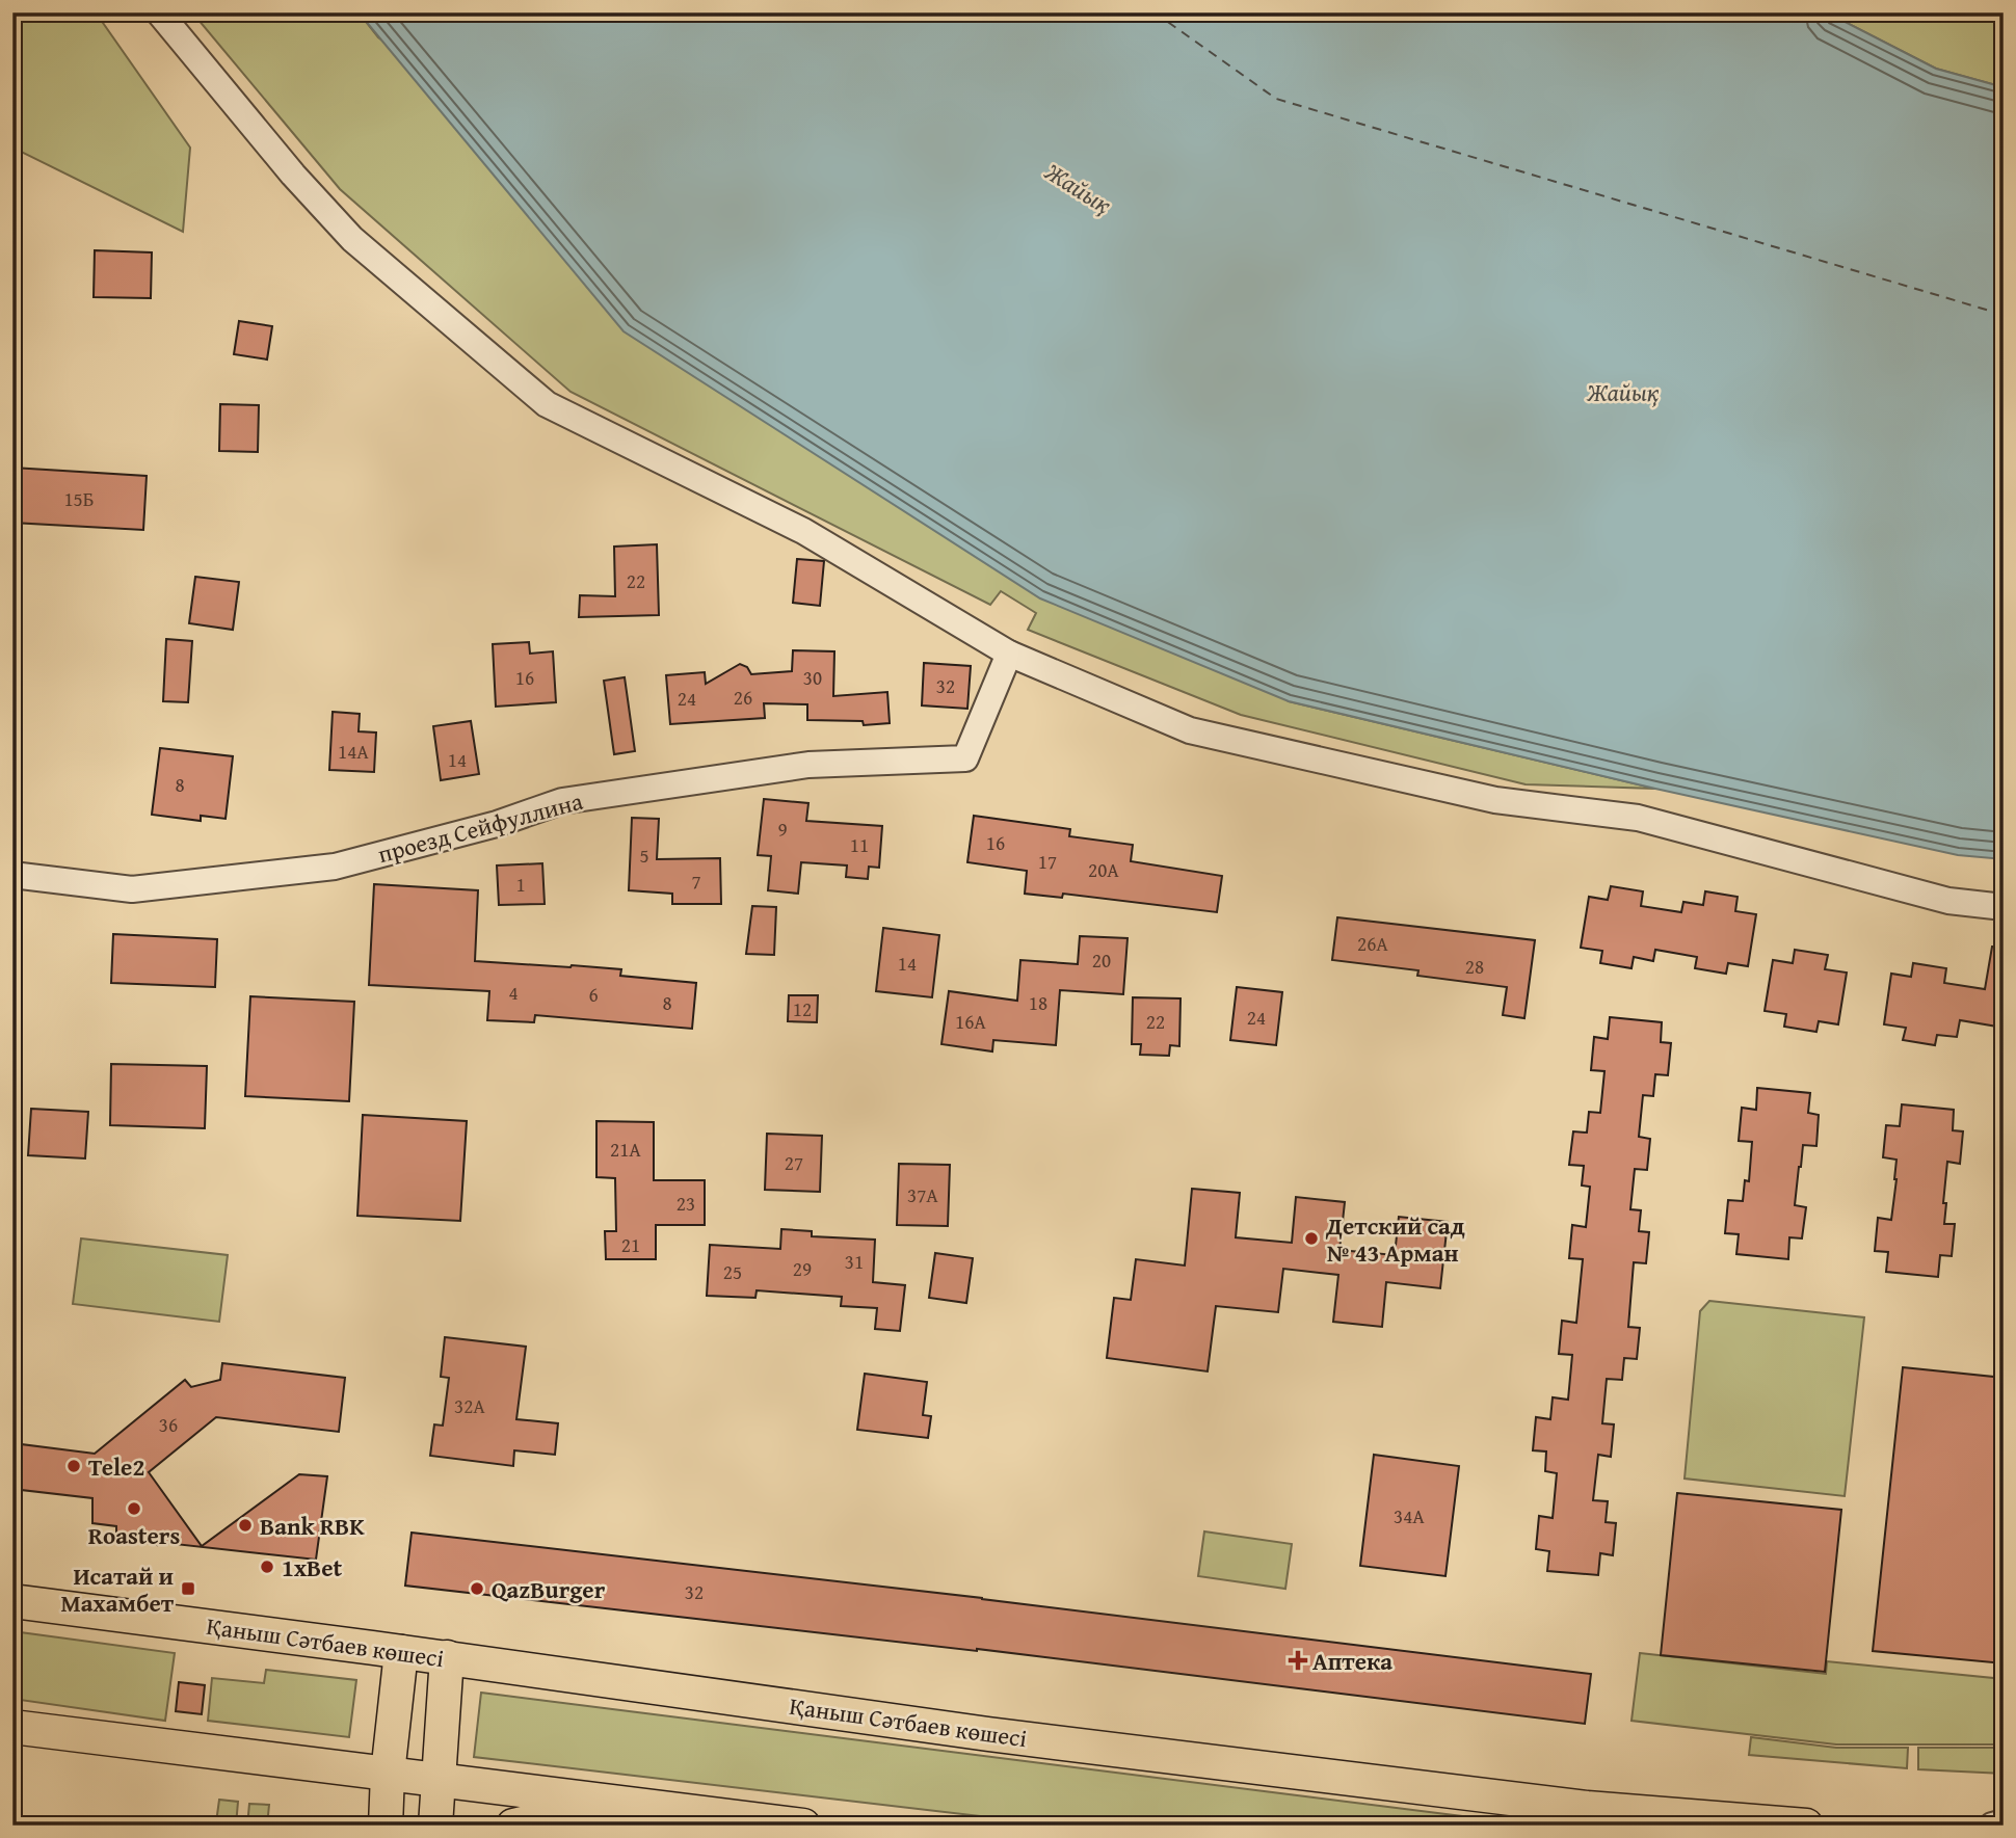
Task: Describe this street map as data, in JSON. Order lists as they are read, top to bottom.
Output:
{
  "streets": {
    "main road": ["Қаныш Сәтбаев көшесі"],
    "street": ["проезд Сейфуллина"]
  },
  "water": ["Жайық"],
  "places": {
    "other": [
      "Детский сад № 43 Арман",
      "Tele2",
      "Roasters",
      "Bank RBK",
      "1xBet",
      "QazBurger"
    ],
    "transit": ["Исатай и Махамбет"],
    "health": ["Аптека"]
  },
  "house_numbers": [
    "15Б",
    "22",
    "16",
    "30",
    "32",
    "26",
    "24",
    "14А",
    "14",
    "8",
    "9",
    "16",
    "11",
    "5",
    "17",
    "20А",
    "7",
    "1",
    "26А",
    "20",
    "14",
    "28",
    "4",
    "6",
    "8",
    "18",
    "12",
    "24",
    "16А",
    "22",
    "21А",
    "27",
    "37А",
    "23",
    "21",
    "31",
    "29",
    "25",
    "32А",
    "36",
    "34А",
    "32"
  ]
}
